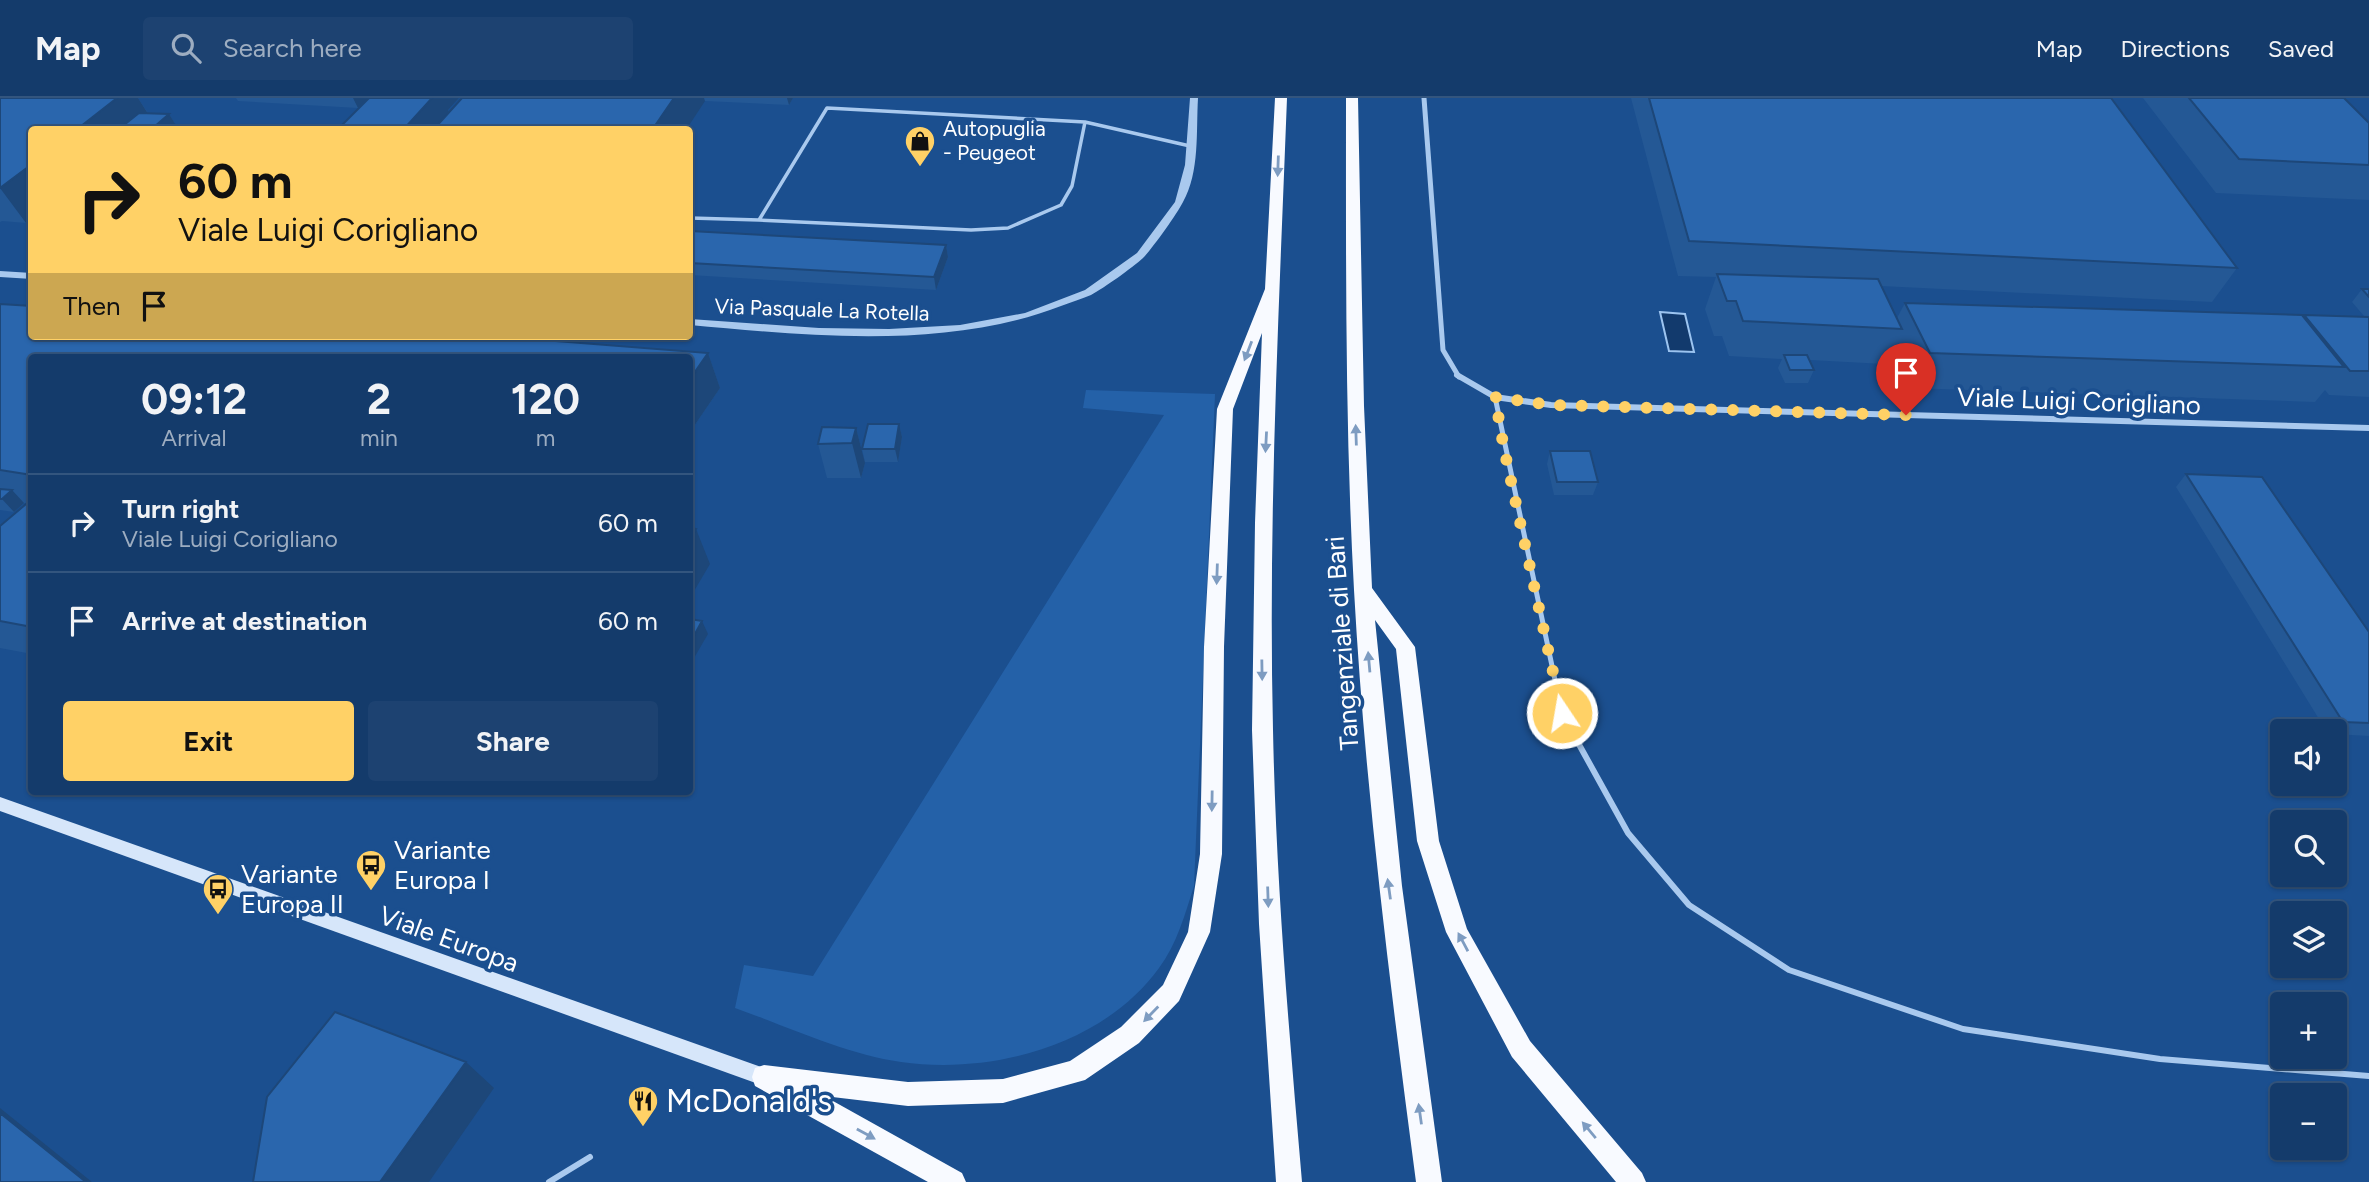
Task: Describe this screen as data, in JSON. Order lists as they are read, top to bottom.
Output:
{
  "streets": {
    "highway": ["Tangenziale di Bari"],
    "main road": ["Viale Europa"],
    "street": ["Via Pasquale La Rotella", "Viale Luigi Corigliano"]
  },
  "places": {
    "shop": ["Autopuglia - Peugeot"],
    "bus stop": ["Variante Europa I", "Variante Europa II"],
    "restaurant": ["McDonald's"]
  },
  "page": {
    "header": "Map",
    "search": "Search here",
    "nav": ["Map", "Directions", "Saved"],
    "turn": ["60 m", "Viale Luigi Corigliano"],
    "then": "Then",
    "eta": [
      "09:12",
      "Arrival",
      "2",
      "min",
      "120",
      "m"
    ],
    "list": [
      {
        "name": "Turn right",
        "note": "Viale Luigi Corigliano",
        "value": "60 m"
      },
      {
        "name": "Arrive at destination",
        "value": "60 m"
      }
    ],
    "buttons": ["Exit", "Share"],
    "map_buttons": ["+", "−"]
  }
}
